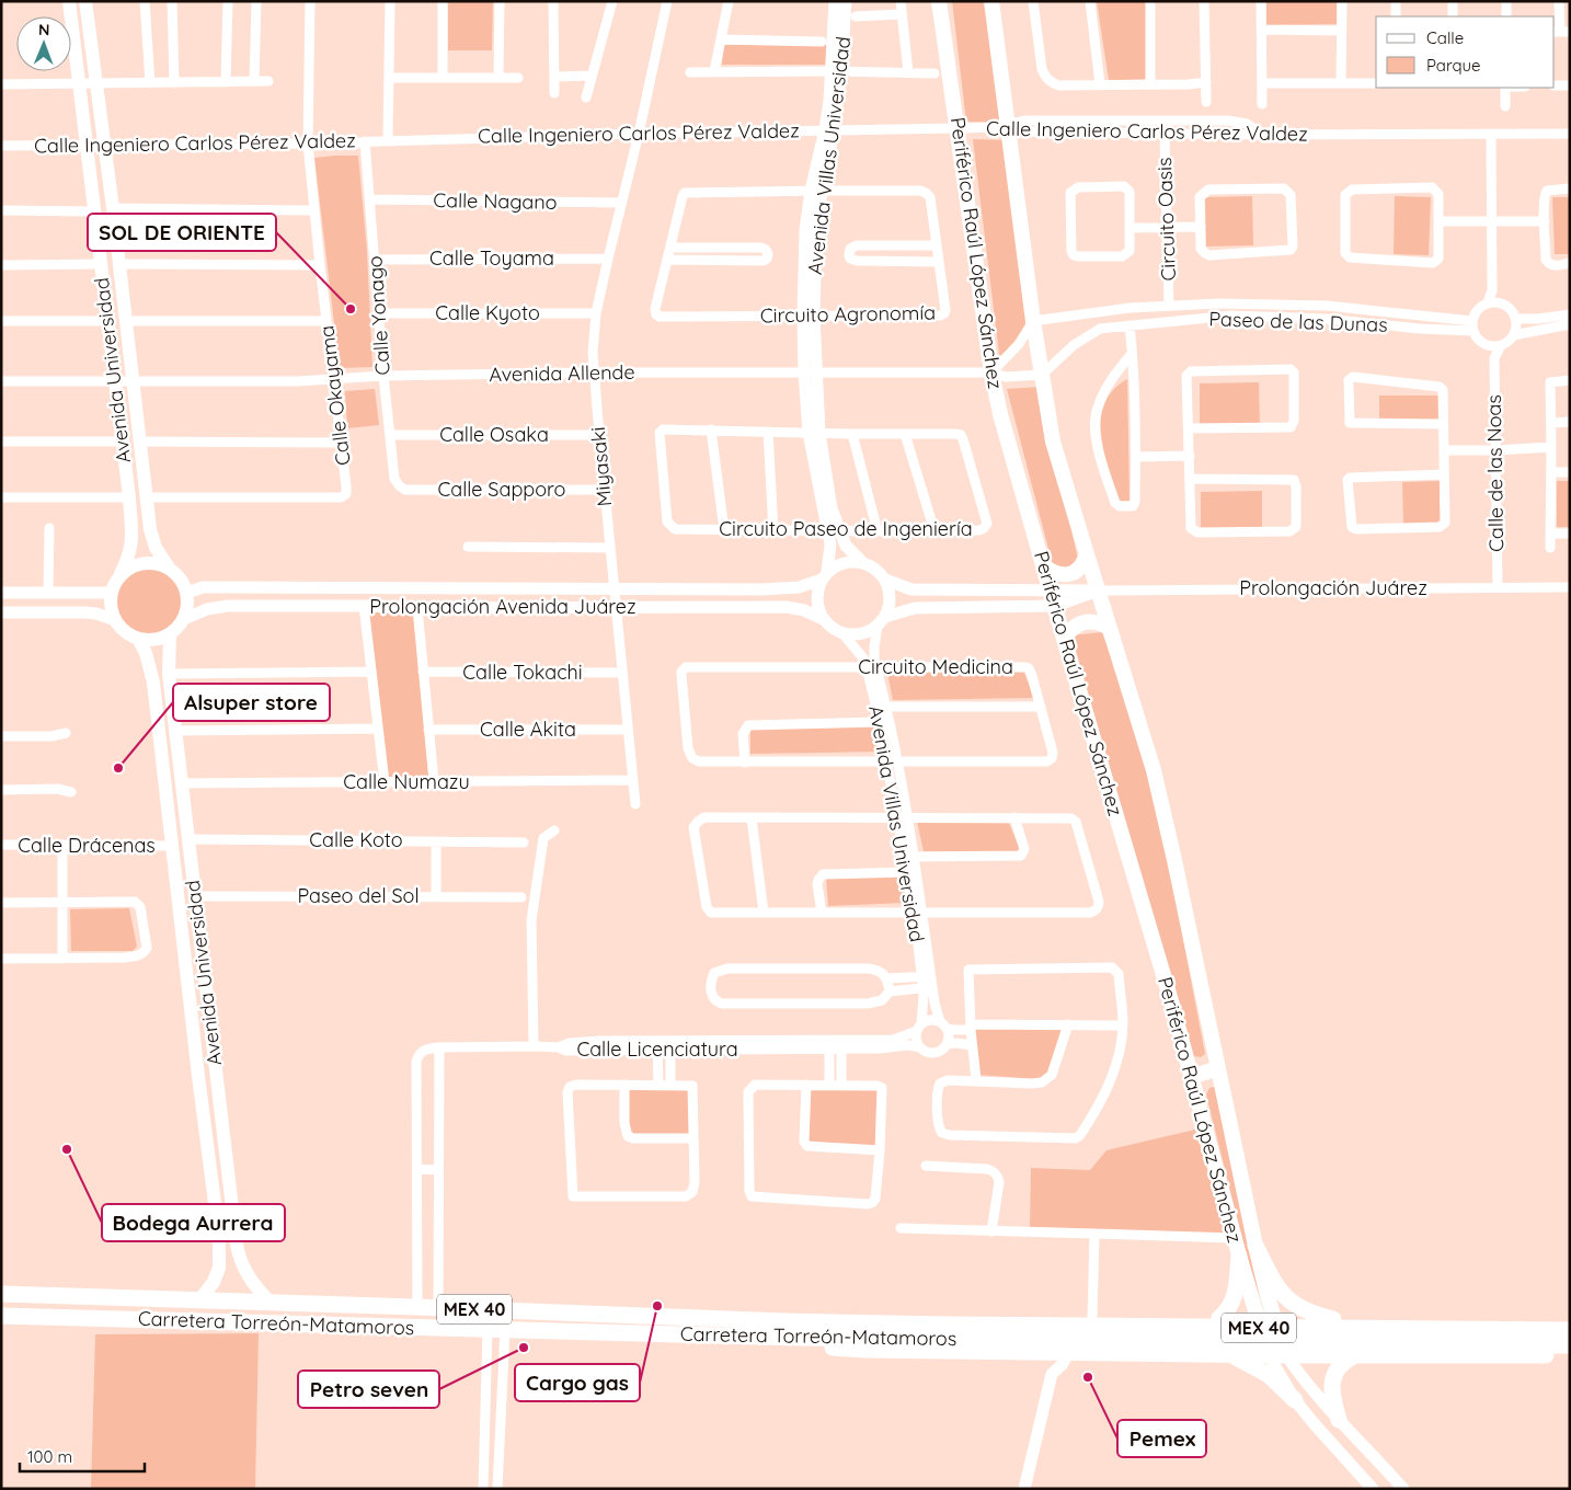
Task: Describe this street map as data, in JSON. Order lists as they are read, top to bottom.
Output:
{
  "streets": {
    "highway": ["MEX 40", "Carretera Torreón-Matamoros"],
    "main road": ["Periférico Raúl López Sánchez", "Avenida Universidad"],
    "street": [
      "Calle Ingeniero Carlos Pérez Valdez",
      "Avenida Villas Universidad",
      "Calle Nagano",
      "Circuito Oasis",
      "Calle Toyama",
      "Calle Kyoto",
      "Circuito Agronomía",
      "Calle Yonago",
      "Paseo de las Dunas",
      "Avenida Allende",
      "Calle Okayama",
      "Calle Osaka",
      "Miyasaki",
      "Calle de las Noas",
      "Calle Sapporo",
      "Circuito Paseo de Ingeniería",
      "Prolongación Juárez",
      "Prolongación Avenida Juárez",
      "Circuito Medicina",
      "Calle Tokachi",
      "Calle Akita",
      "Calle Numazu",
      "Calle Koto",
      "Calle Drácenas",
      "Paseo del Sol",
      "Calle Licenciatura"
    ]
  },
  "crossings": [
    ["Calle Ingeniero Carlos Pérez Valdez", "Avenida Villas Universidad"],
    ["Calle Ingeniero Carlos Pérez Valdez", "Circuito Oasis"],
    ["Calle Ingeniero Carlos Pérez Valdez", "Periférico Raúl López Sánchez"],
    ["Calle Ingeniero Carlos Pérez Valdez", "Calle Yonago"],
    ["Calle Ingeniero Carlos Pérez Valdez", "Avenida Universidad"],
    ["Calle Ingeniero Carlos Pérez Valdez", "Calle Okayama"],
    ["Calle Ingeniero Carlos Pérez Valdez", "Miyasaki"],
    ["Avenida Villas Universidad", "Circuito Agronomía"],
    ["Avenida Villas Universidad", "Avenida Allende"],
    ["Avenida Villas Universidad", "Circuito Paseo de Ingeniería"],
    ["Avenida Villas Universidad", "Prolongación Avenida Juárez"],
    ["Avenida Villas Universidad", "Circuito Medicina"],
    ["Avenida Villas Universidad", "Calle Licenciatura"],
    ["Calle Nagano", "Calle Yonago"],
    ["Calle Nagano", "Miyasaki"],
    ["Circuito Oasis", "Paseo de las Dunas"],
    ["Periférico Raúl López Sánchez", "Paseo de las Dunas"],
    ["Periférico Raúl López Sánchez", "Avenida Allende"],
    ["Periférico Raúl López Sánchez", "Prolongación Juárez"],
    ["Calle Toyama", "Calle Yonago"],
    ["Calle Toyama", "Miyasaki"],
    ["Calle Kyoto", "Calle Yonago"],
    ["Calle Kyoto", "Miyasaki"],
    ["Calle Yonago", "Avenida Allende"],
    ["Calle Yonago", "Calle Osaka"],
    ["Calle Yonago", "Calle Sapporo"],
    ["Paseo de las Dunas", "Avenida Allende"],
    ["Paseo de las Dunas", "Calle de las Noas"],
    ["Avenida Universidad", "Avenida Allende"],
    ["Avenida Universidad", "Calle Okayama"],
    ["Avenida Universidad", "Prolongación Avenida Juárez"],
    ["Avenida Universidad", "Calle Numazu"],
    ["Avenida Universidad", "Calle Koto"],
    ["Avenida Universidad", "Calle Drácenas"],
    ["Avenida Universidad", "Paseo del Sol"],
    ["Avenida Universidad", "MEX 40"],
    ["Avenida Allende", "Calle Okayama"],
    ["Avenida Allende", "Miyasaki"],
    ["Calle Osaka", "Miyasaki"],
    ["Miyasaki", "Calle Sapporo"],
    ["Miyasaki", "Prolongación Avenida Juárez"],
    ["Miyasaki", "Calle Tokachi"],
    ["Miyasaki", "Calle Akita"],
    ["Miyasaki", "Calle Numazu"],
    ["Calle de las Noas", "Prolongación Juárez"],
    ["MEX 40", "Carretera Torreón-Matamoros"]
  ],
  "places": [
    "SOL DE ORIENTE",
    "Alsuper store",
    "Bodega Aurrera",
    "Cargo gas",
    "Petro seven",
    "Pemex"
  ],
  "legend": ["Calle", "Parque"],
  "scale_bar": "100 m",
  "north": "top"
}
